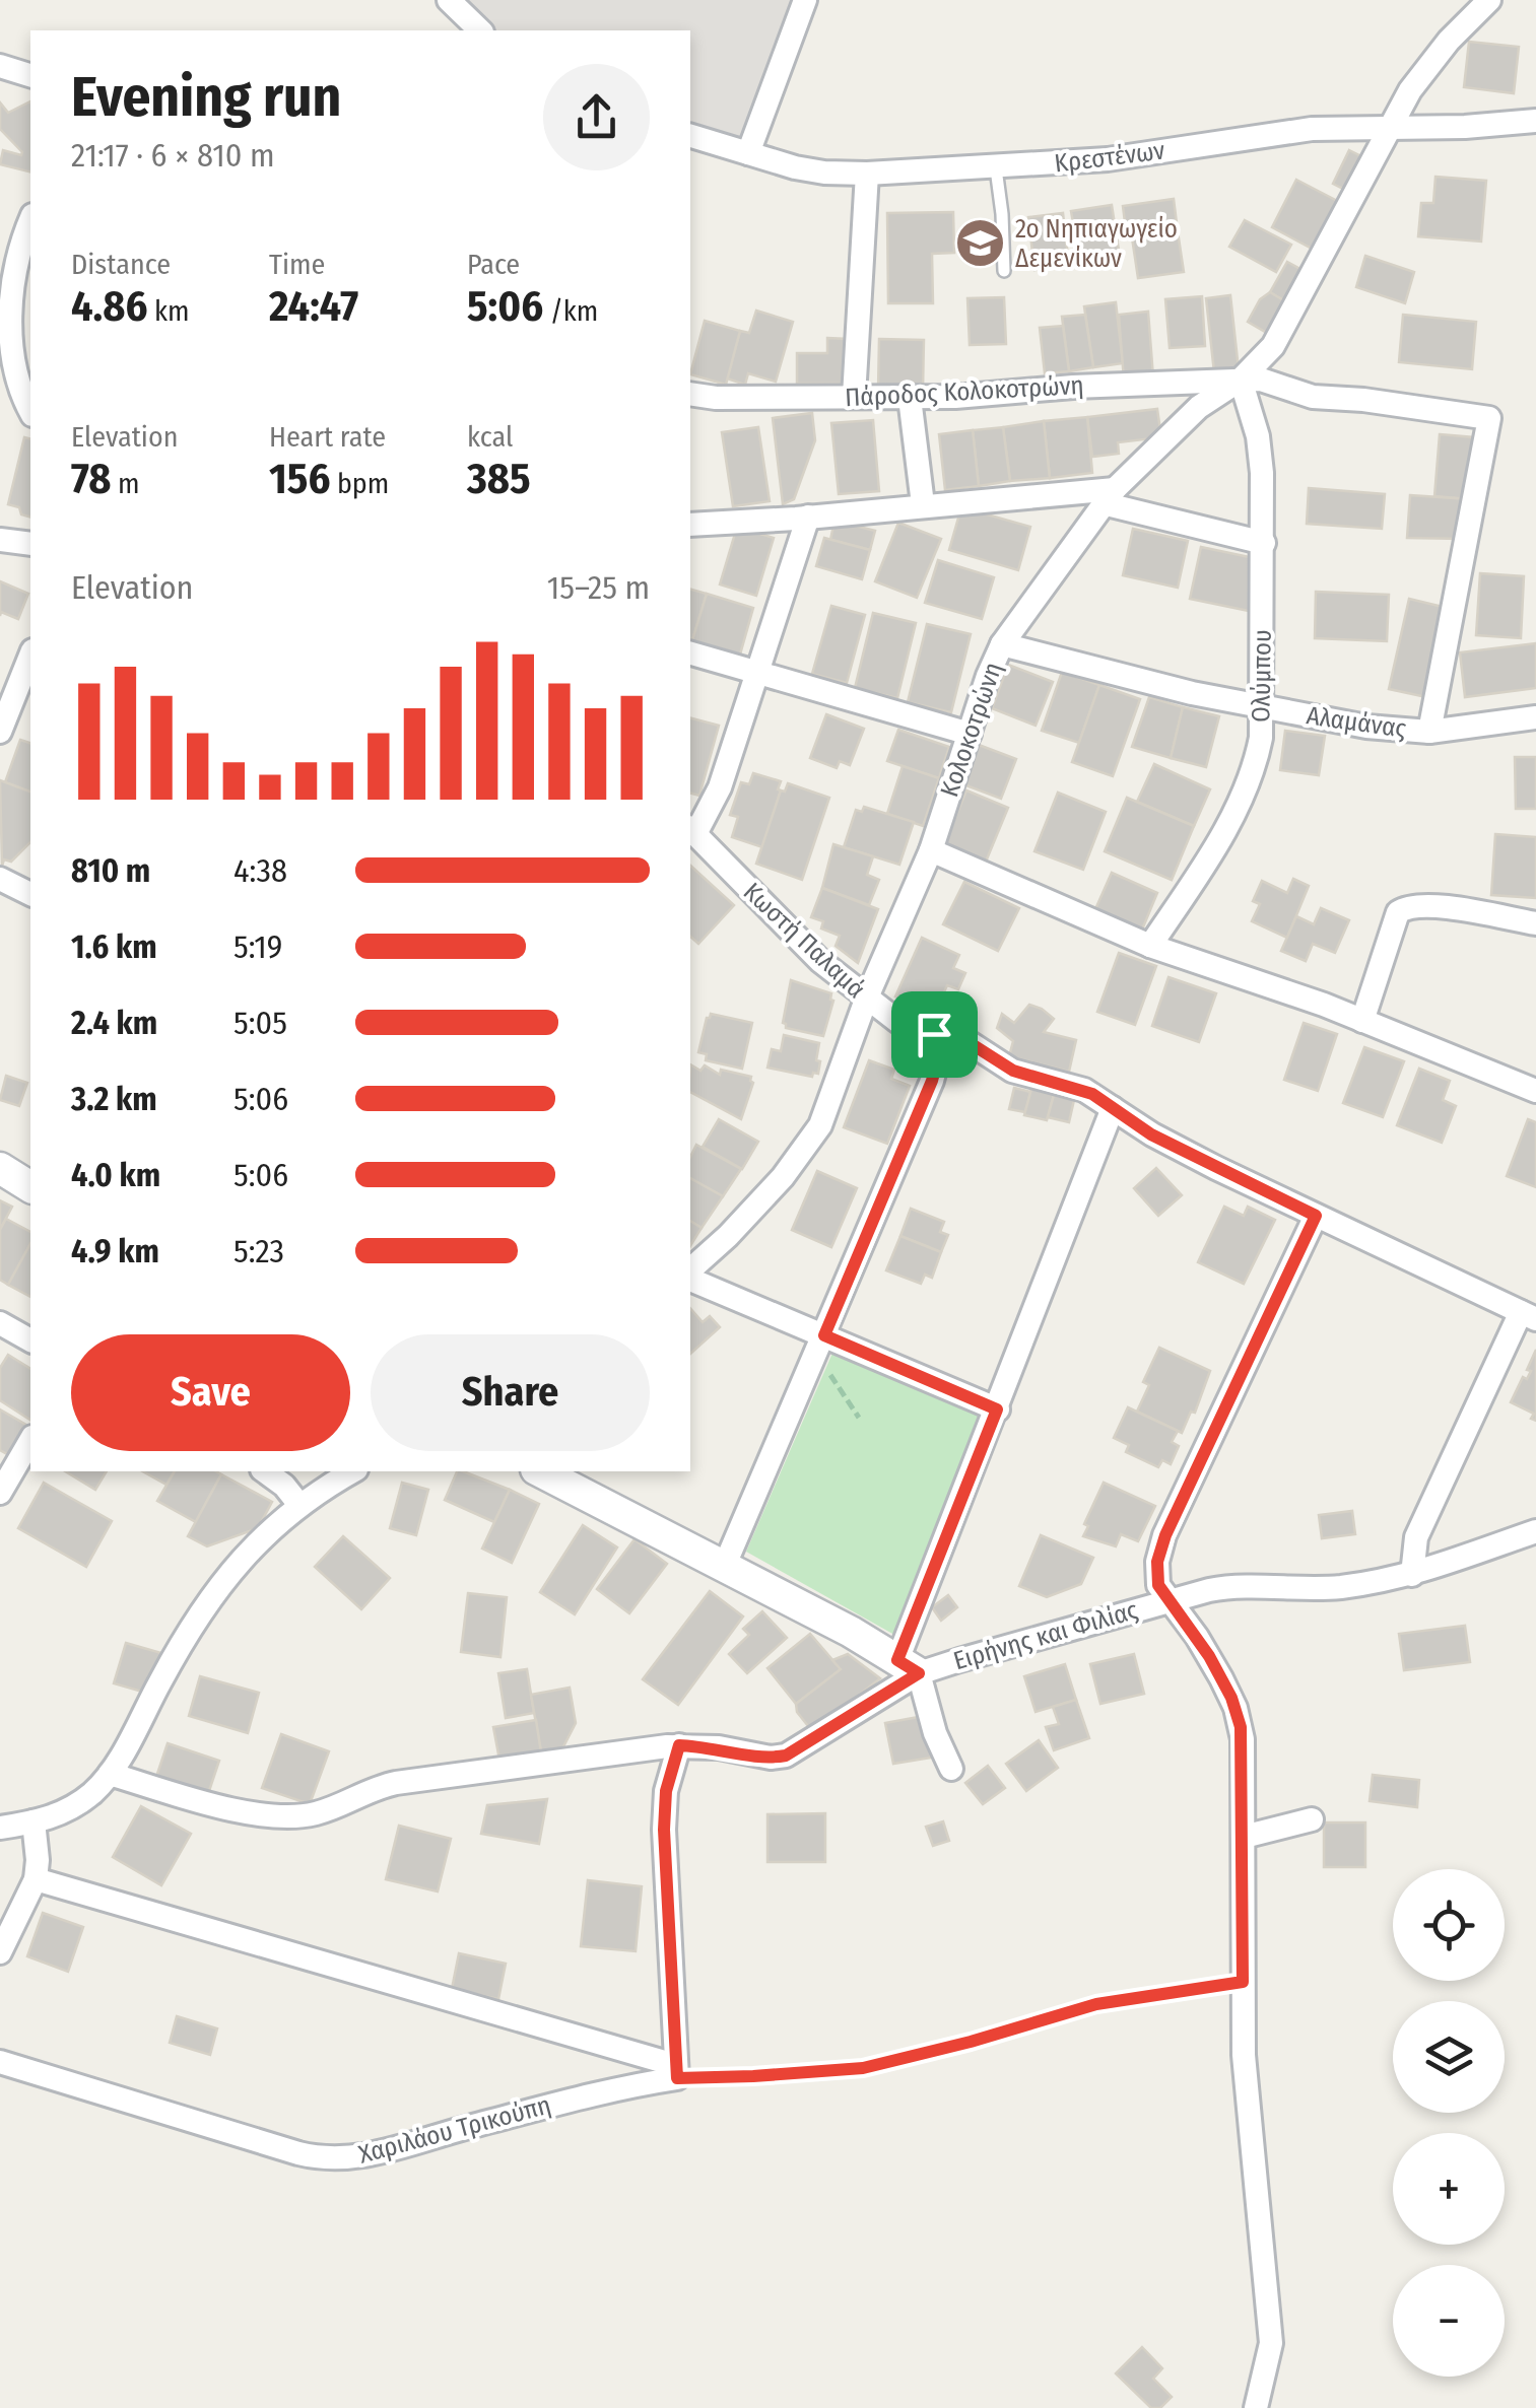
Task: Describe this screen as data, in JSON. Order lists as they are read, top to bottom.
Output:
{
  "streets": {
    "street": [
      "Κρεστένων",
      "Πάροδος Κολοκοτρώνη",
      "Ολύμπου",
      "Αλαμάνας",
      "Κολοκοτρώνη",
      "Κωστή Παλαμά",
      "Ειρήνης και Φιλίας",
      "Χαριλάου Τρικούπη"
    ]
  },
  "crossings": [
    ["Κρεστένων", "Κολοκοτρώνη"],
    ["Πάροδος Κολοκοτρώνη", "Ολύμπου"],
    ["Πάροδος Κολοκοτρώνη", "Αλαμάνας"],
    ["Πάροδος Κολοκοτρώνη", "Κολοκοτρώνη"],
    ["Ολύμπου", "Αλαμάνας"],
    ["Ολύμπου", "Κολοκοτρώνη"],
    ["Αλαμάνας", "Κολοκοτρώνη"],
    ["Κολοκοτρώνη", "Κωστή Παλαμά"]
  ],
  "places": {
    "school or university": ["2ο Νηπιαγωγείο Δεμενίκων"]
  },
  "page": {
    "heading": ["Evening run", "21:17 · 6 × 810 m"],
    "stats": [
      ["Distance", "4.86 km"],
      ["Time", "24:47"],
      ["Pace", "5:06 /km"],
      ["Elevation", "78 m"],
      ["Heart rate", "156 bpm"],
      ["kcal", "385"]
    ],
    "chart": ["Elevation", "15–25 m"],
    "list": [
      {
        "name": "810 m",
        "note": "4:38"
      },
      {
        "name": "1.6 km",
        "note": "5:19"
      },
      {
        "name": "2.4 km",
        "note": "5:05"
      },
      {
        "name": "3.2 km",
        "note": "5:06"
      },
      {
        "name": "4.0 km",
        "note": "5:06"
      },
      {
        "name": "4.9 km",
        "note": "5:23"
      }
    ],
    "buttons": ["Save", "Share"],
    "map_buttons": ["+", "−"]
  }
}
